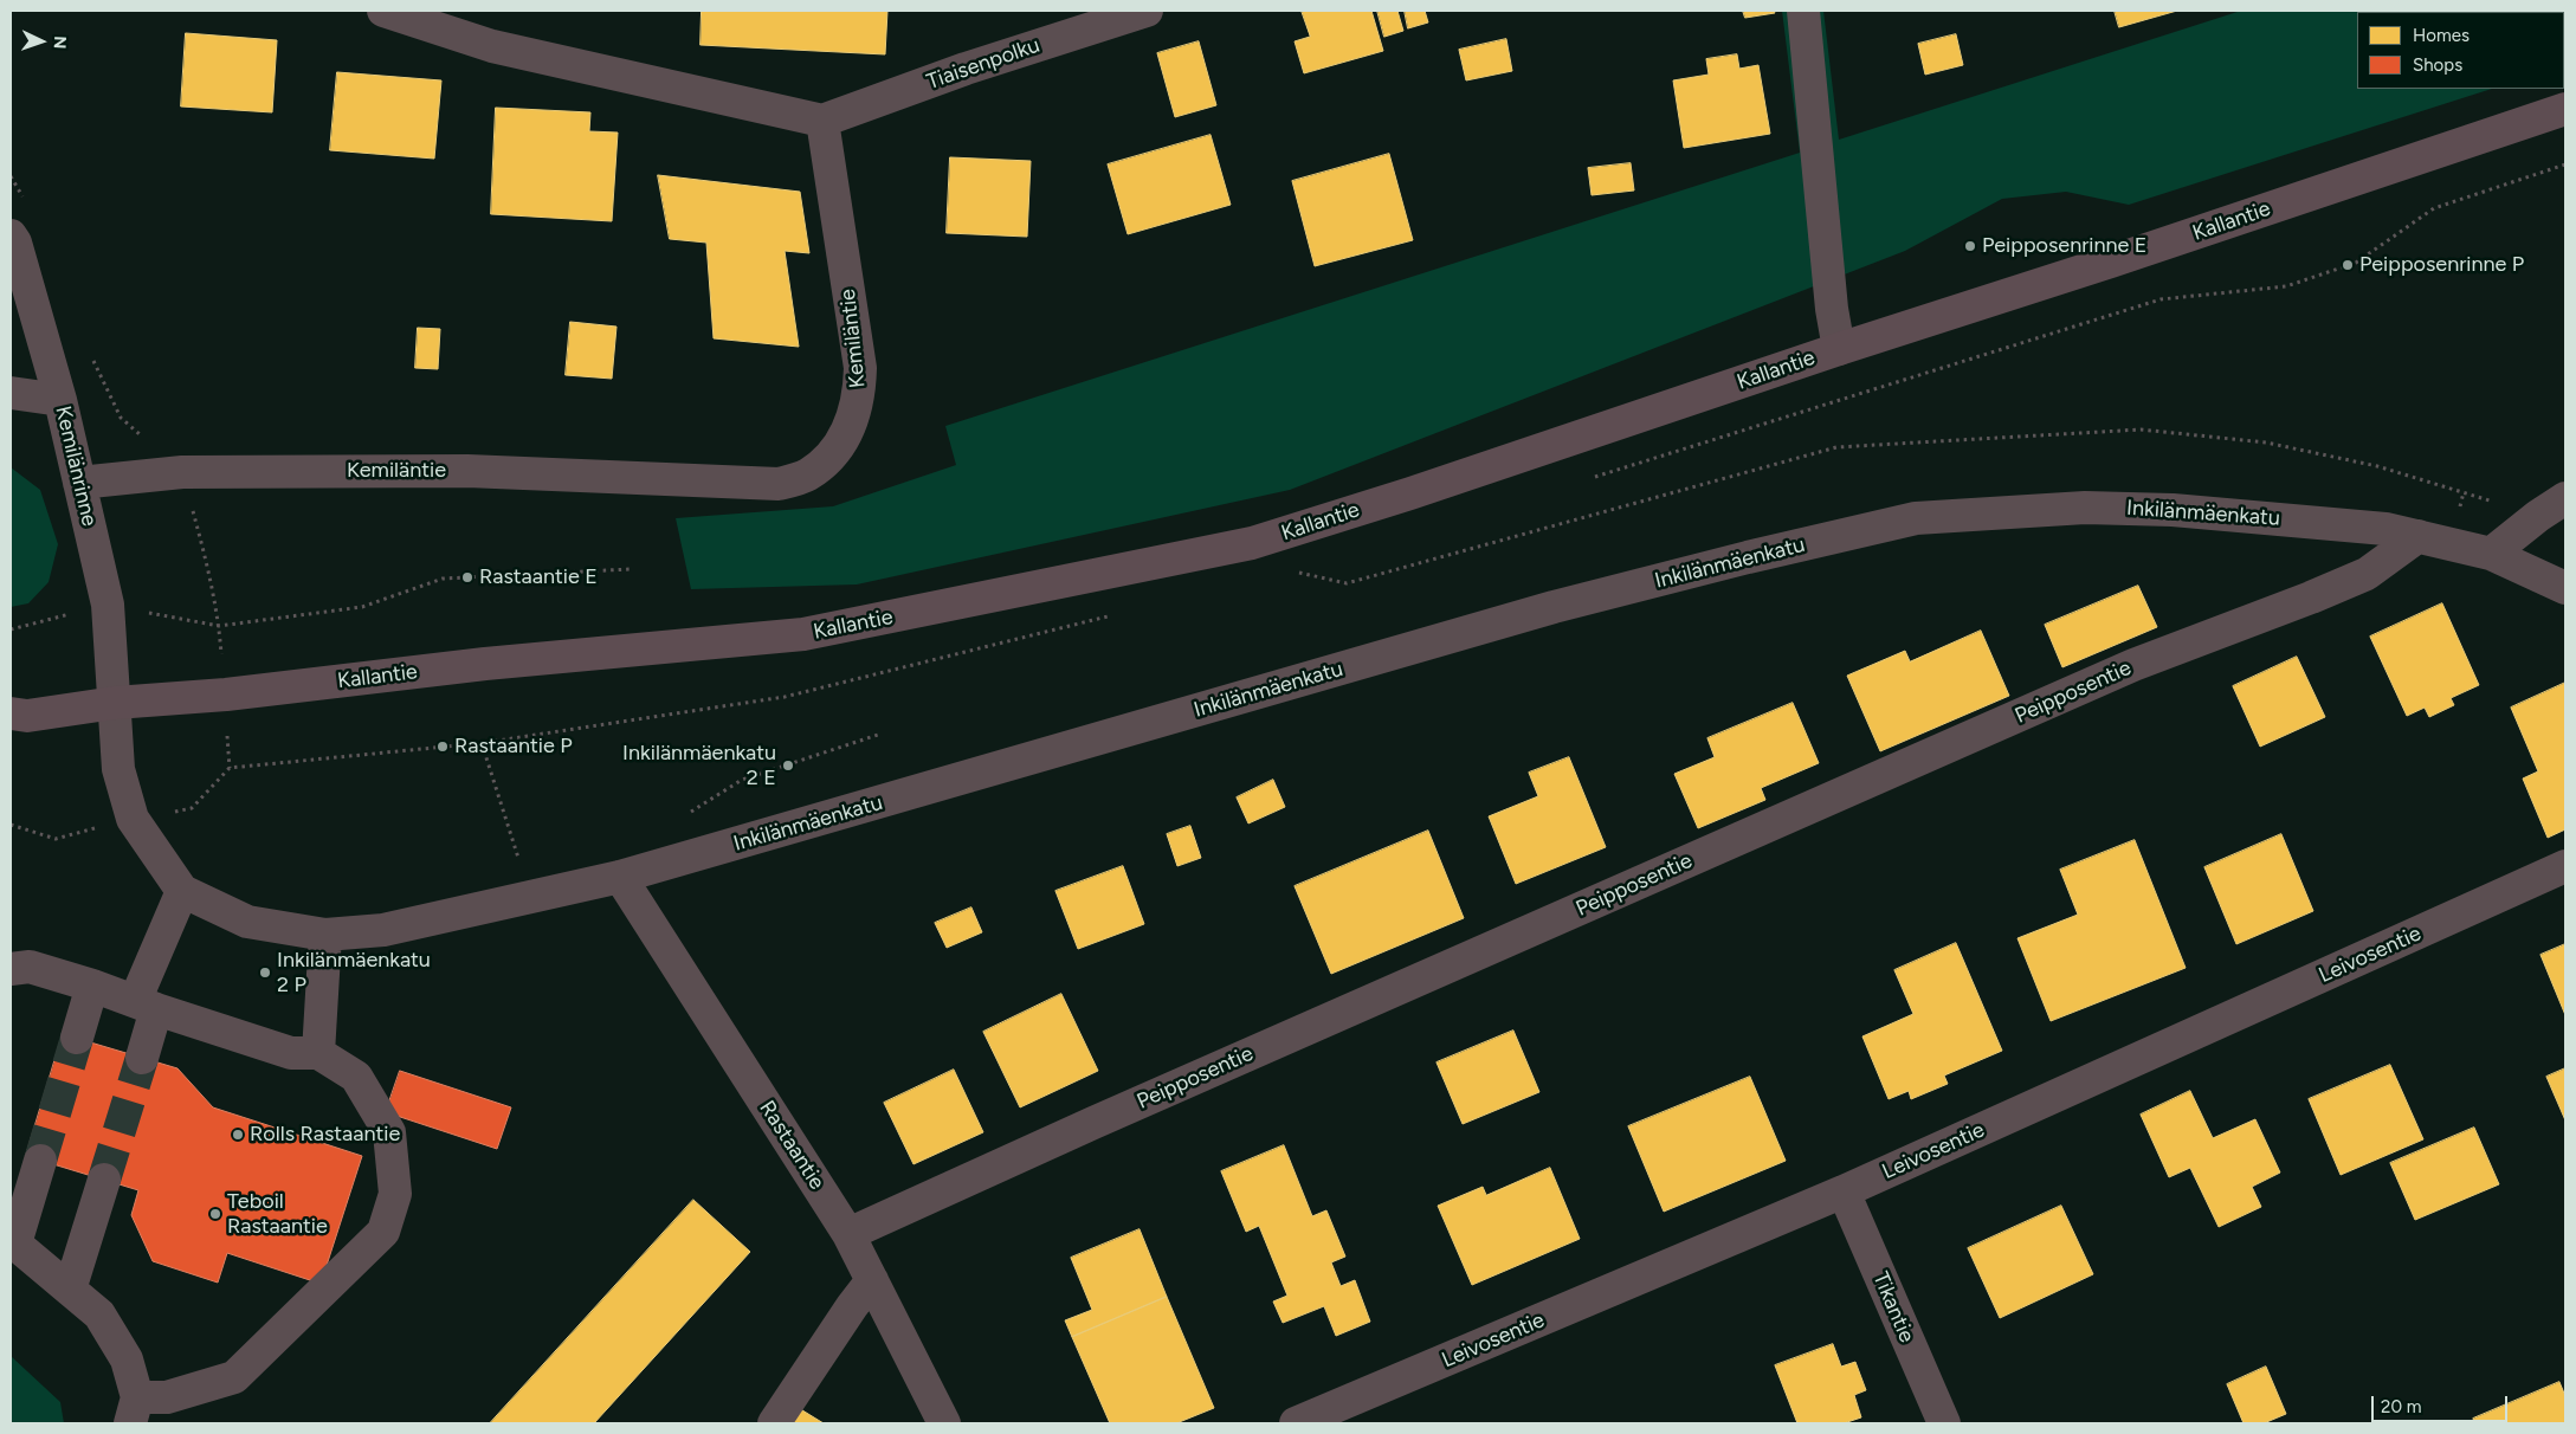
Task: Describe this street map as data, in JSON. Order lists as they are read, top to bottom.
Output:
{
  "streets": {
    "main road": ["Kallantie"],
    "street": [
      "Tiaisenpolku",
      "Kemiläntie",
      "Kemilänrinne",
      "Inkilänmäenkatu",
      "Peipposentie",
      "Leivosentie",
      "Rastaantie",
      "Tikantie"
    ]
  },
  "crossings": [
    ["Tiaisenpolku", "Kemiläntie"],
    ["Kallantie", "Kemilänrinne"],
    ["Kemiläntie", "Kemilänrinne"],
    ["Inkilänmäenkatu", "Peipposentie"],
    ["Inkilänmäenkatu", "Rastaantie"],
    ["Peipposentie", "Rastaantie"],
    ["Leivosentie", "Tikantie"]
  ],
  "places": [
    "Peipposenrinne E",
    "Peipposenrinne P",
    "Rastaantie E",
    "Rastaantie P",
    "Inkilänmäenkatu 2 E",
    "Inkilänmäenkatu 2 P",
    "Rolls Rastaantie",
    "Teboil Rastaantie"
  ],
  "legend": ["Homes", "Shops"],
  "scale_bar": "20 m",
  "north": "right"
}
